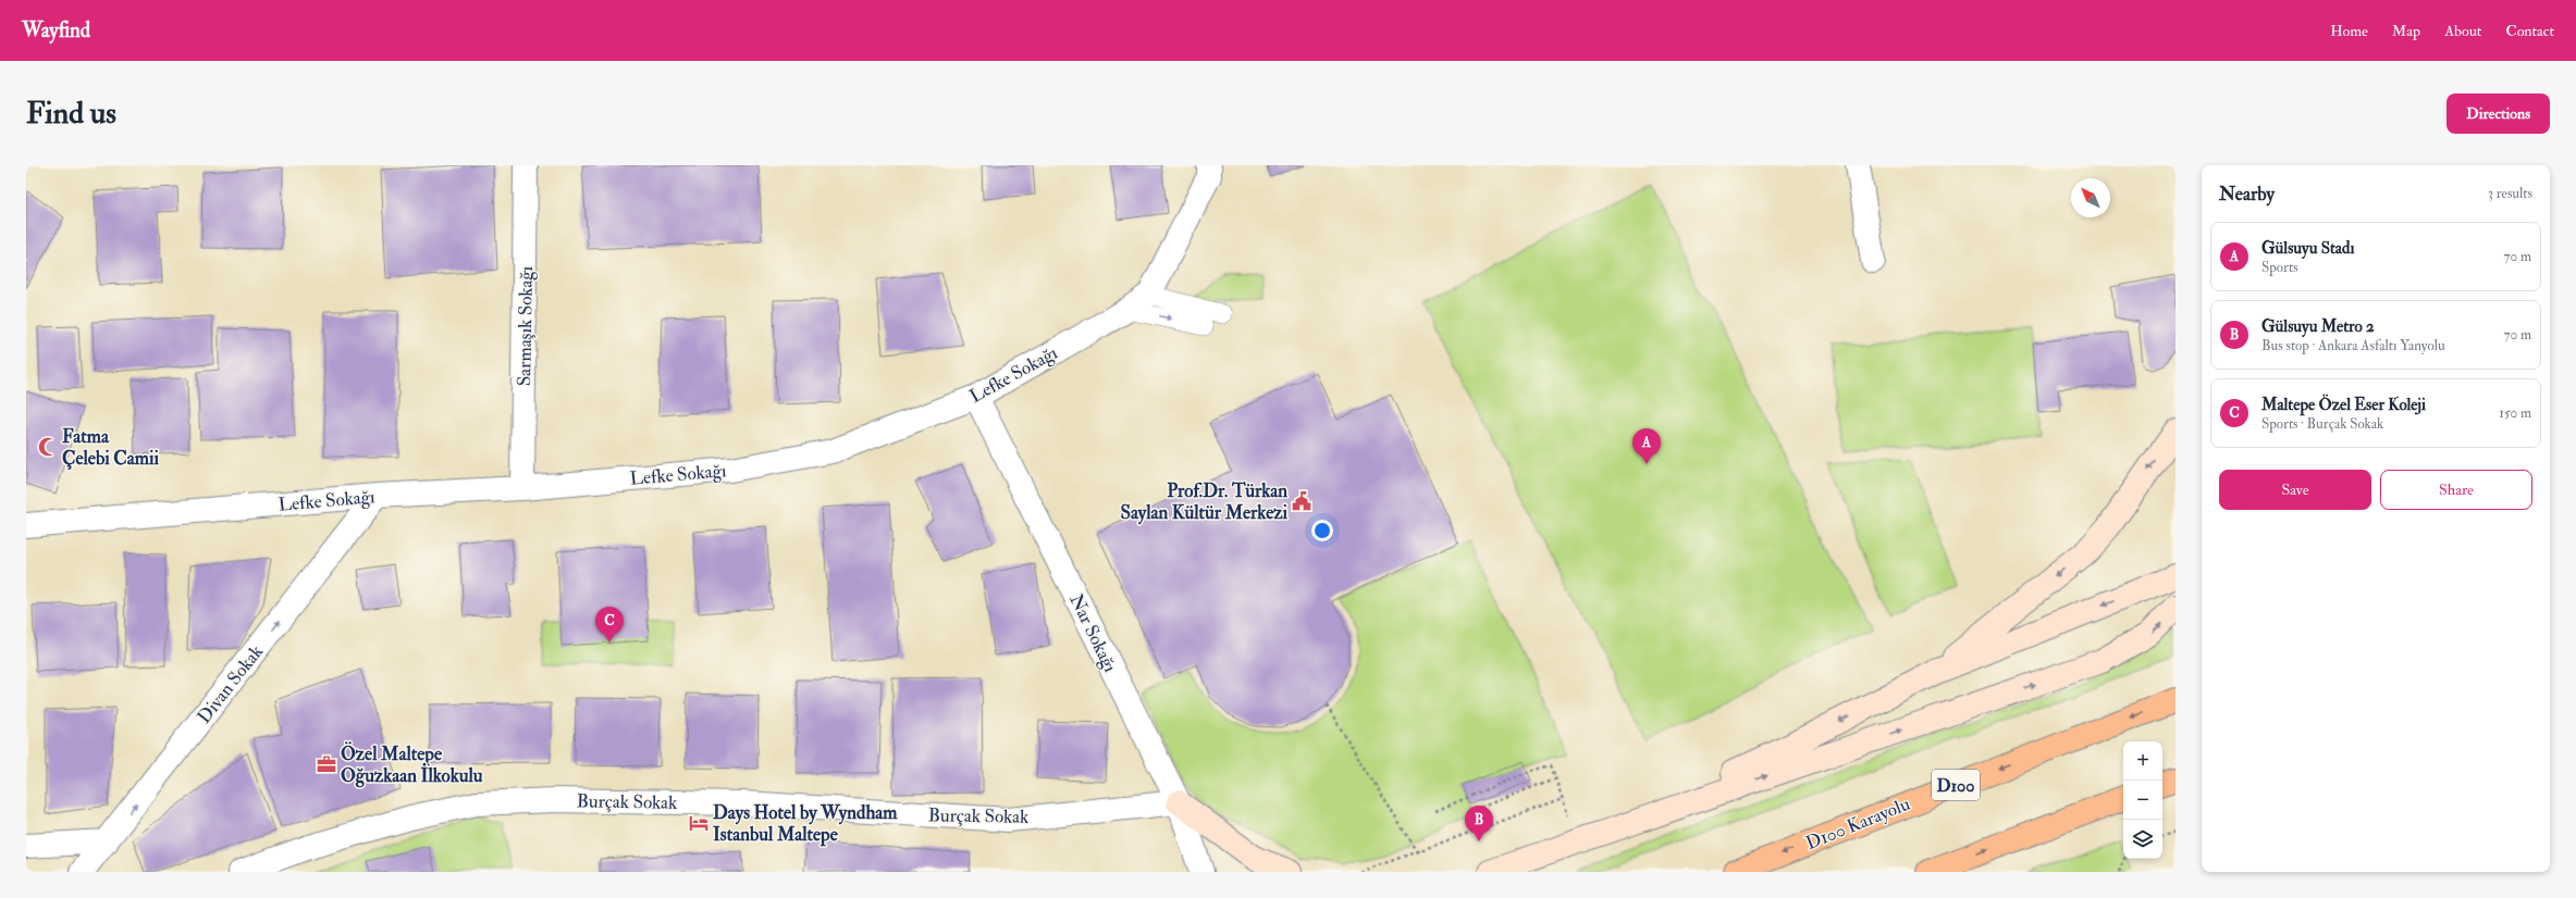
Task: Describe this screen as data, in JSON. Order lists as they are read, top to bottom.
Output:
{
  "streets": {
    "highway": ["D100", "D100 Karayolu"],
    "street": [
      "Sarmaşık Sokağı",
      "Lefke Sokağı",
      "Nar Sokağı",
      "Divan Sokak",
      "Burçak Sokak"
    ]
  },
  "crossings": [
    ["Sarmaşık Sokağı", "Lefke Sokağı"],
    ["Lefke Sokağı", "Nar Sokağı"],
    ["Lefke Sokağı", "Divan Sokak"],
    ["Nar Sokağı", "Burçak Sokak"]
  ],
  "one_way": ["Divan Sokak"],
  "places": {
    "mosque": ["Fatma Çelebi Camii"],
    "public building": ["Prof.Dr. Türkan Saylan Kültür Merkezi"],
    "office": ["Özel Maltepe Oğuzkaan İlkokulu"],
    "hotel": ["Days Hotel by Wyndham Istanbul Maltepe"]
  },
  "north": "top left",
  "page": {
    "header": "Wayfind",
    "nav": [
      "Home",
      "Map",
      "About",
      "Contact"
    ],
    "buttons": [
      "Directions",
      ["Save", "Share"]
    ],
    "title": "Find us",
    "heading": ["Nearby", "3 results"],
    "list": [
      {
        "mark": "A",
        "name": "Gülsuyu Stadı",
        "note": "Sports",
        "value": "70 m"
      },
      {
        "mark": "B",
        "name": "Gülsuyu Metro 2",
        "note": "Bus stop · Ankara Asfaltı Yanyolu",
        "value": "70 m"
      },
      {
        "mark": "C",
        "name": "Maltepe Özel Eser Koleji",
        "note": "Sports · Burçak Sokak",
        "value": "150 m"
      }
    ],
    "pins": ["A", "C", "B"],
    "map_buttons": ["+", "−"]
  }
}
